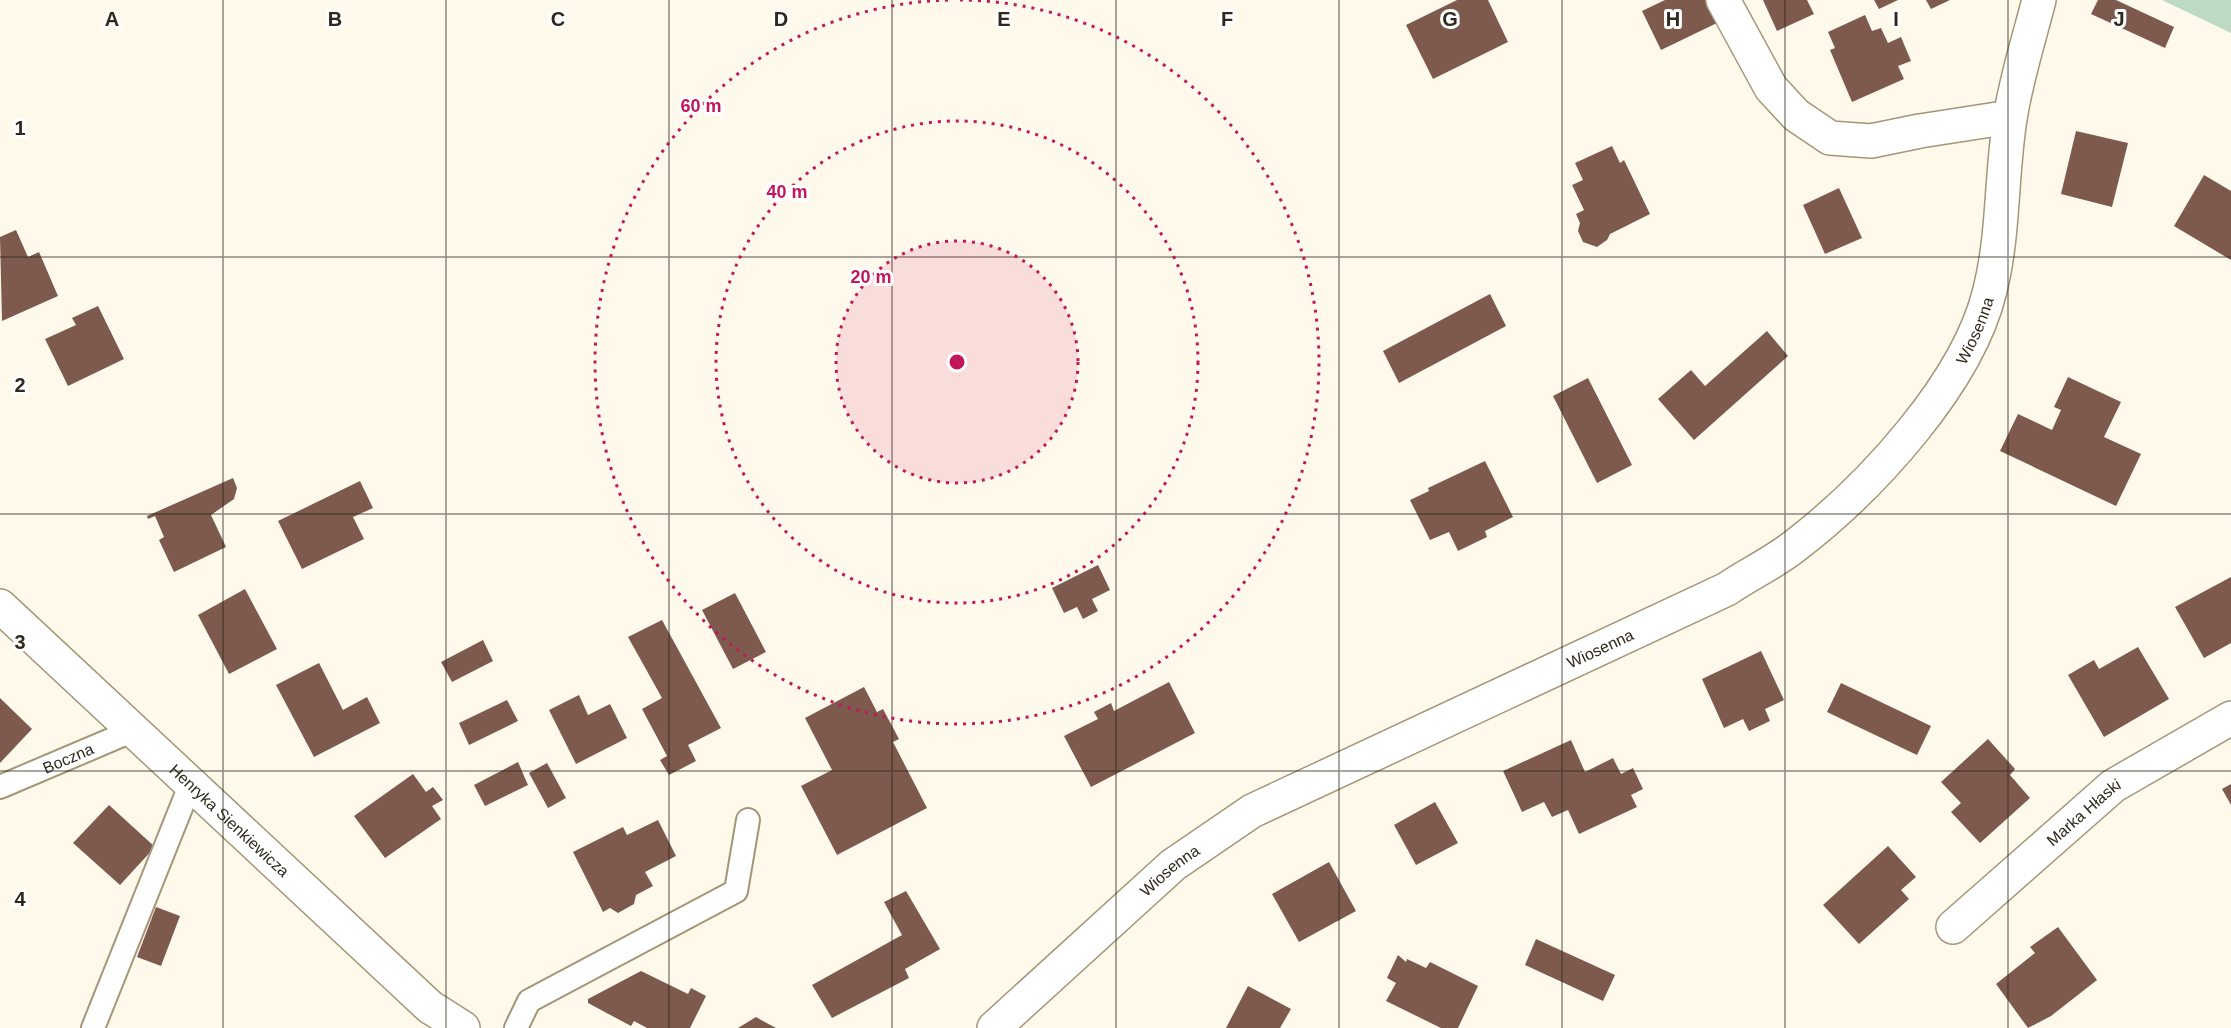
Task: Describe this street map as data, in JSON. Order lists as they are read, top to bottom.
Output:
{
  "streets": {
    "street": ["Wiosenna", "Marka Hłaski", "Henryka Sienkiewicza"],
    "lane": ["Boczna"]
  },
  "crossings": [
    ["Boczna", "Henryka Sienkiewicza"]
  ],
  "grid": {
    "columns": [
      "A",
      "B",
      "C",
      "D",
      "E",
      "F",
      "G",
      "H",
      "I",
      "J"
    ],
    "rows": [
      "1",
      "2",
      "3",
      "4"
    ]
  },
  "rings": ["60 m", "40 m", "20 m"]
}
